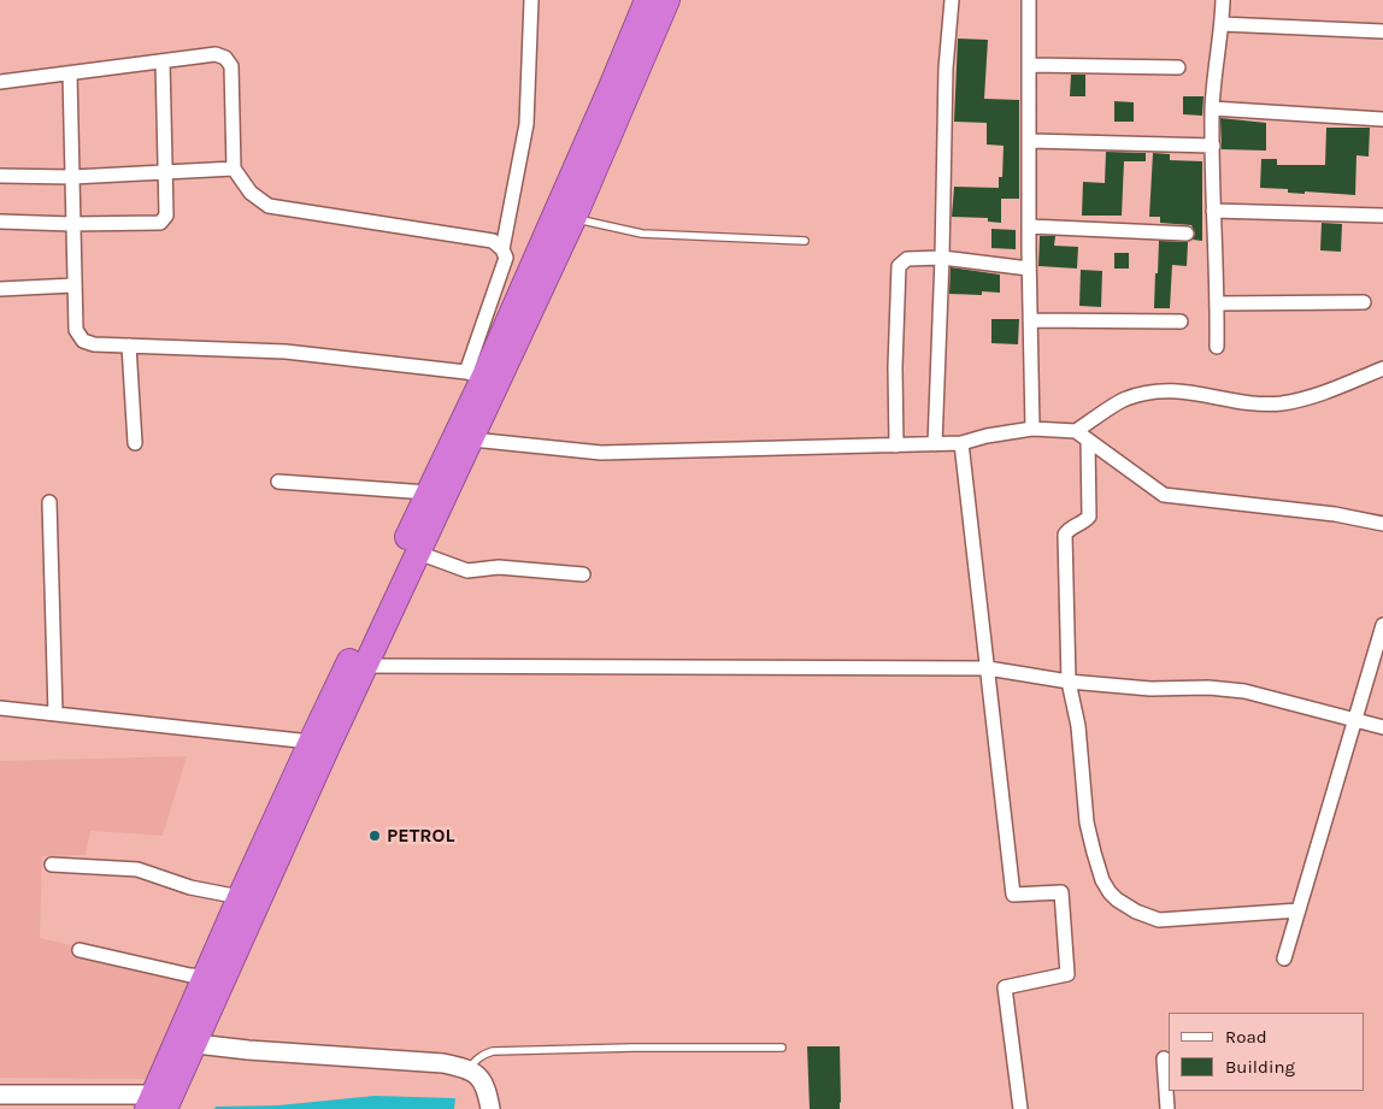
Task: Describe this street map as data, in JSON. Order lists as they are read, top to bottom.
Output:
{
  "places": ["PETROL"],
  "legend": ["Road", "Building"]
}
